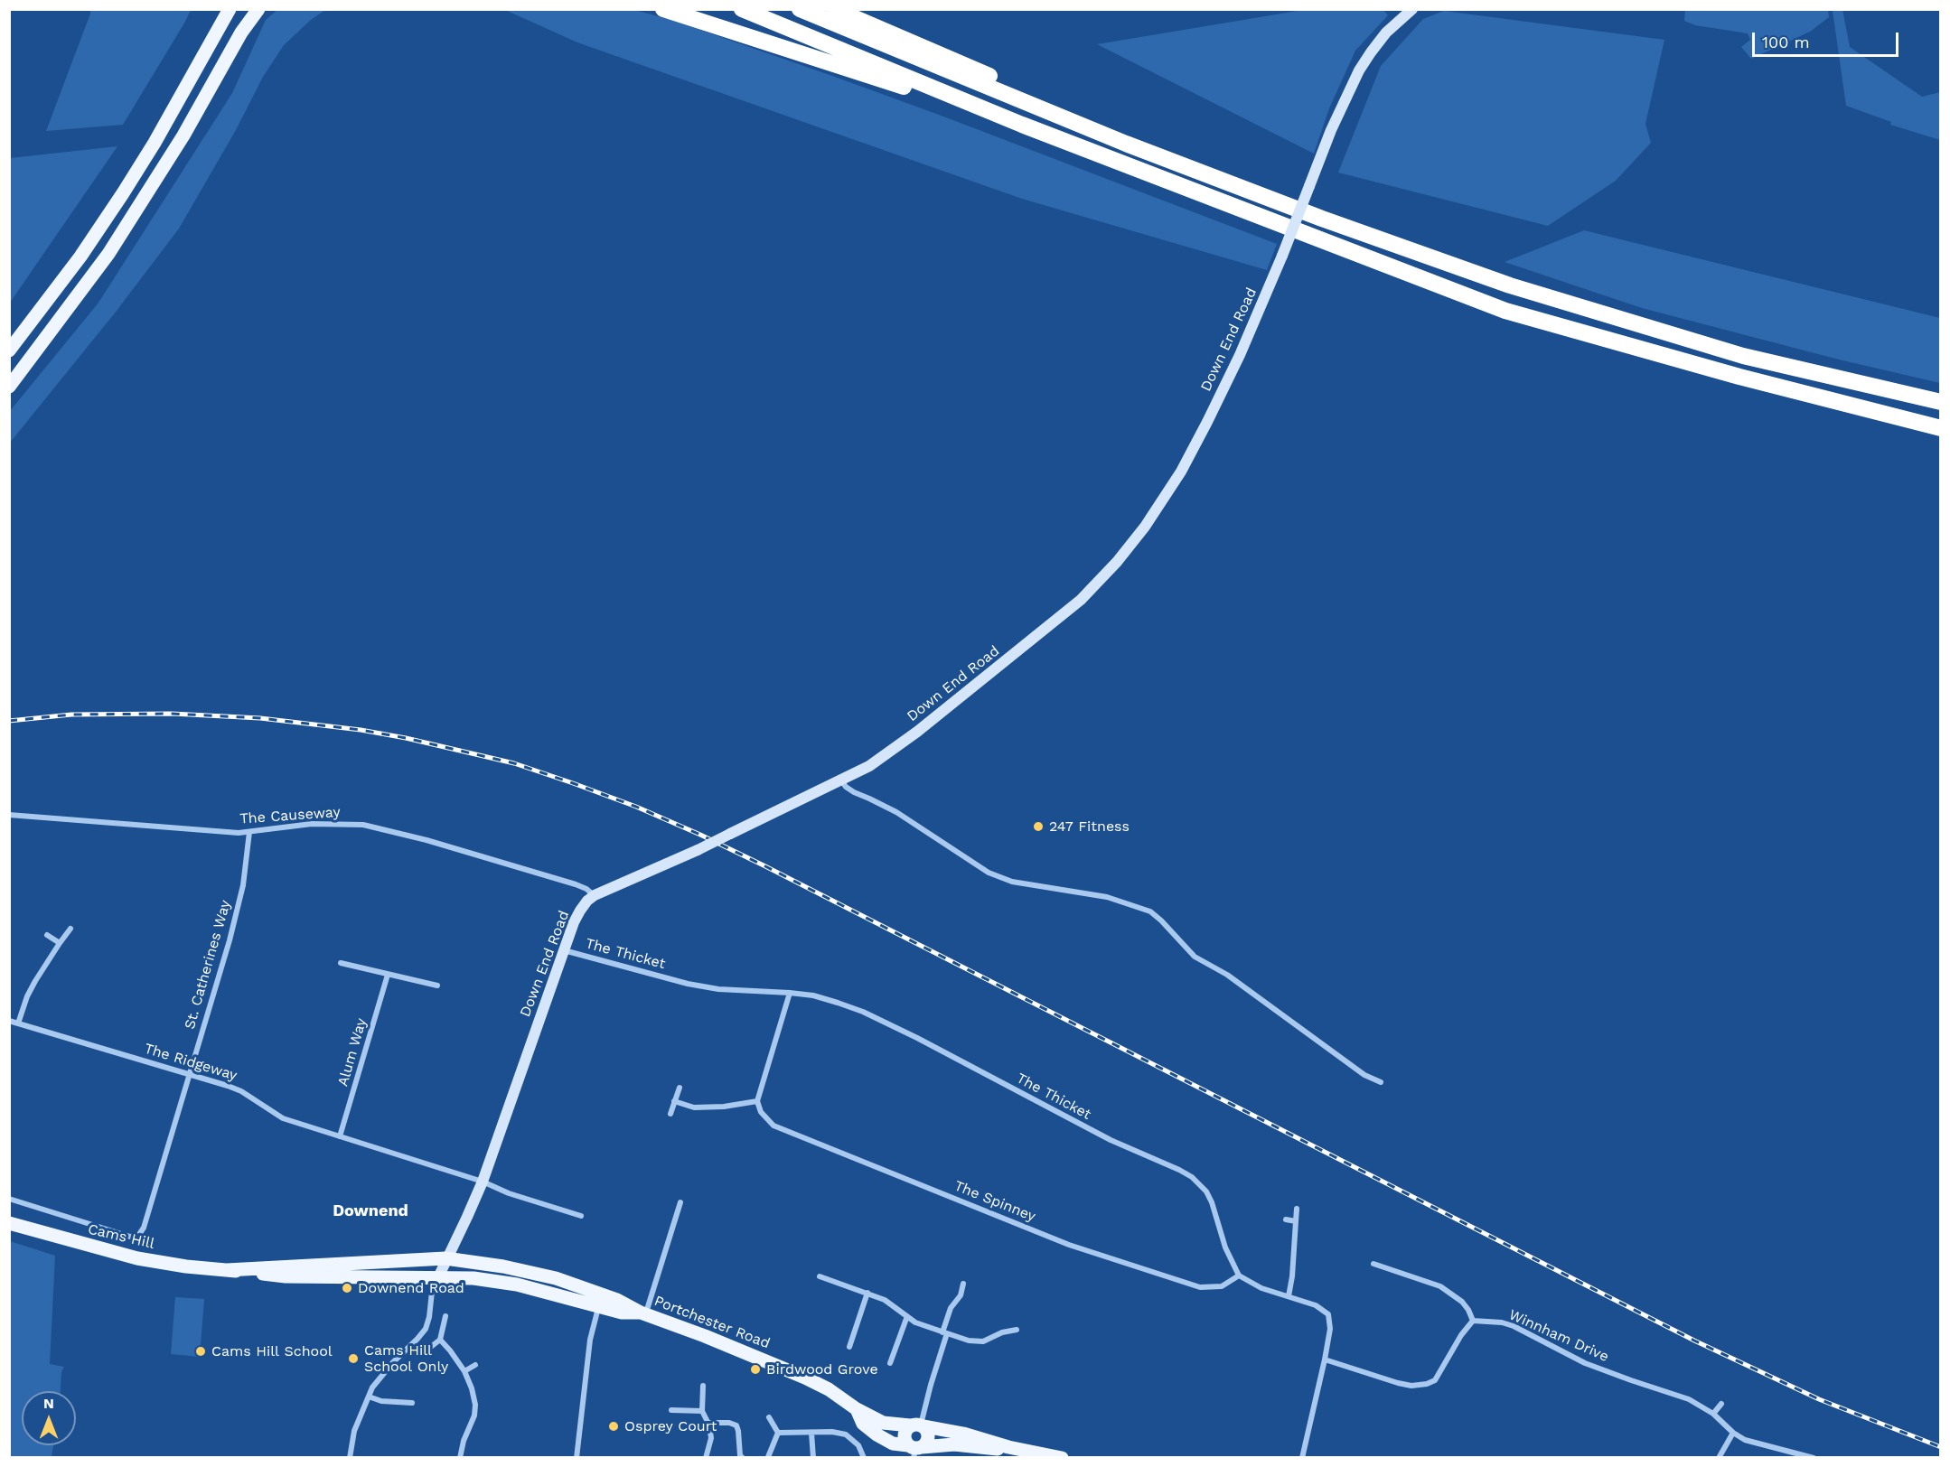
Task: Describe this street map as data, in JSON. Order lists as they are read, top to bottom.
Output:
{
  "streets": {
    "main road": ["Cams Hill", "Portchester Road"],
    "street": [
      "Down End Road",
      "The Causeway",
      "The Thicket",
      "St. Catherines Way",
      "Alum Way",
      "The Ridgeway",
      "The Spinney",
      "Winnham Drive"
    ]
  },
  "crossings": [
    ["Down End Road", "The Causeway"],
    ["Down End Road", "The Thicket"],
    ["Down End Road", "The Ridgeway"],
    ["Down End Road", "Cams Hill"],
    ["Down End Road", "Portchester Road"],
    ["The Causeway", "St. Catherines Way"],
    ["The Thicket", "The Spinney"],
    ["St. Catherines Way", "The Ridgeway"],
    ["St. Catherines Way", "Cams Hill"],
    ["Alum Way", "The Ridgeway"],
    ["Cams Hill", "Portchester Road"]
  ],
  "districts": ["Downend"],
  "places": [
    "247 Fitness",
    "Downend Road",
    "Cams Hill School",
    "Cams Hill School Only",
    "Birdwood Grove",
    "Osprey Court"
  ],
  "scale_bar": "100 m",
  "north": "top"
}
